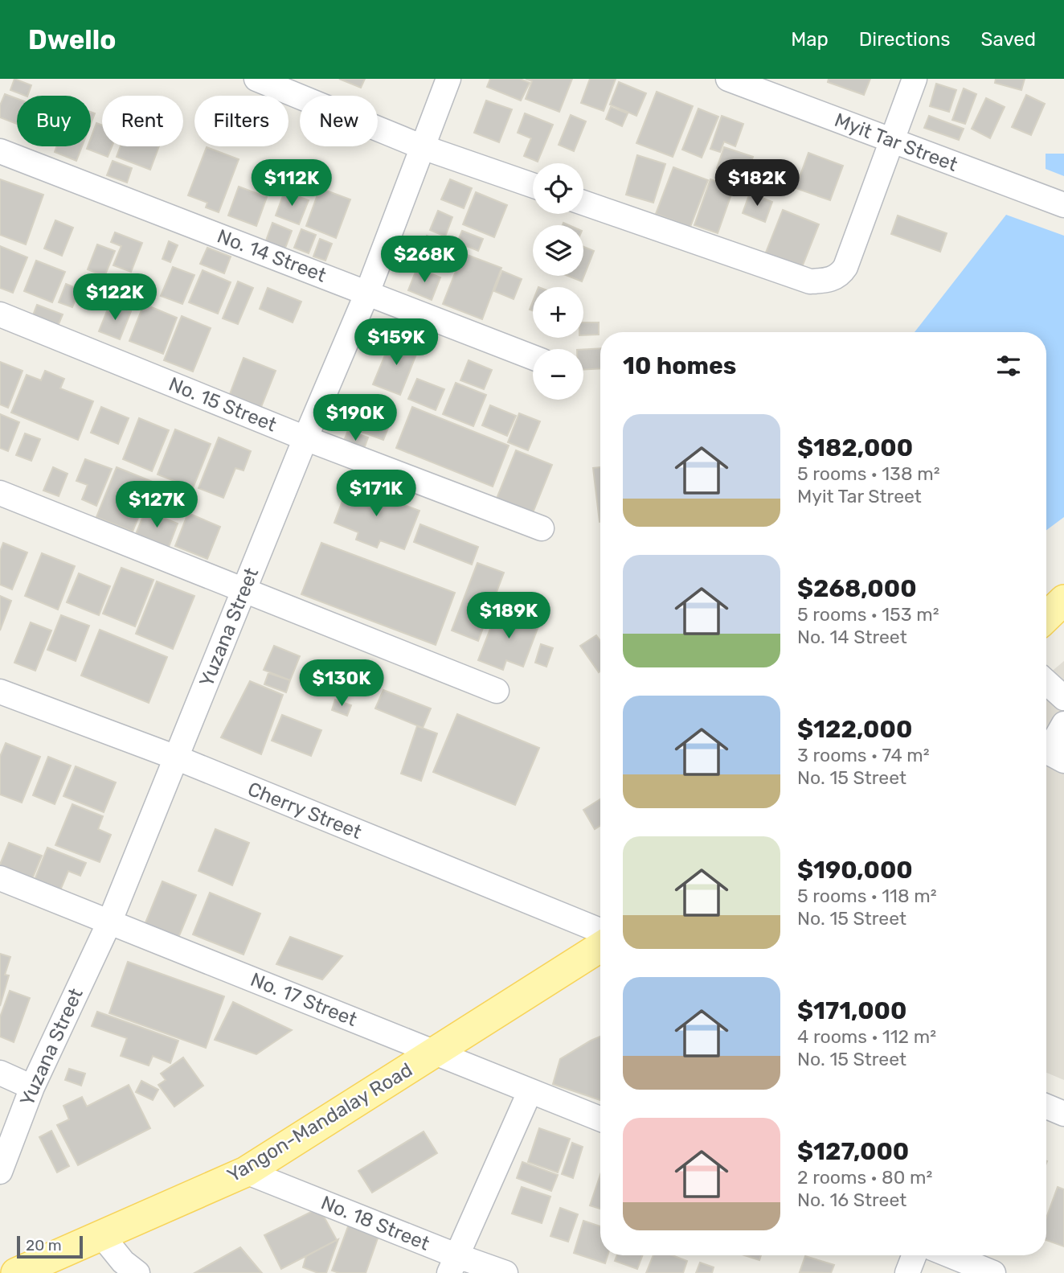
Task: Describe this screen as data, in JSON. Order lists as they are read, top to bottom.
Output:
{
  "streets": {
    "main road": ["Yangon-Mandalay Road"],
    "street": [
      "Myit Tar Street",
      "No. 14 Street",
      "No. 15 Street",
      "Yuzana Street",
      "Cherry Street",
      "No. 17 Street",
      "No. 18 Street"
    ]
  },
  "crossings": [
    ["No. 14 Street", "Yuzana Street"],
    ["No. 15 Street", "Yuzana Street"],
    ["Yuzana Street", "Cherry Street"],
    ["Yuzana Street", "No. 17 Street"],
    ["No. 17 Street", "Yangon-Mandalay Road"],
    ["Yangon-Mandalay Road", "No. 18 Street"]
  ],
  "scale_bar": "20 m",
  "page": {
    "header": "Dwello",
    "nav": ["Map", "Directions", "Saved"],
    "chip": [
      "Buy",
      "Rent",
      "Filters",
      "New"
    ],
    "price": [
      "$112K",
      "$182K",
      "$268K",
      "$122K",
      "$159K",
      "$190K",
      "$171K",
      "$127K",
      "$189K",
      "$130K"
    ],
    "map_buttons": ["+", "−"],
    "heading": "10 homes",
    "list": [
      {
        "name": "$182,000",
        "note": "5 rooms · 138 m² · Myit Tar Street"
      },
      {
        "name": "$268,000",
        "note": "5 rooms · 153 m² · No. 14 Street"
      },
      {
        "name": "$122,000",
        "note": "3 rooms · 74 m² · No. 15 Street"
      },
      {
        "name": "$190,000",
        "note": "5 rooms · 118 m² · No. 15 Street"
      },
      {
        "name": "$171,000",
        "note": "4 rooms · 112 m² · No. 15 Street"
      },
      {
        "name": "$127,000",
        "note": "2 rooms · 80 m² · No. 16 Street"
      }
    ],
    "scale": "20 m"
  }
}
